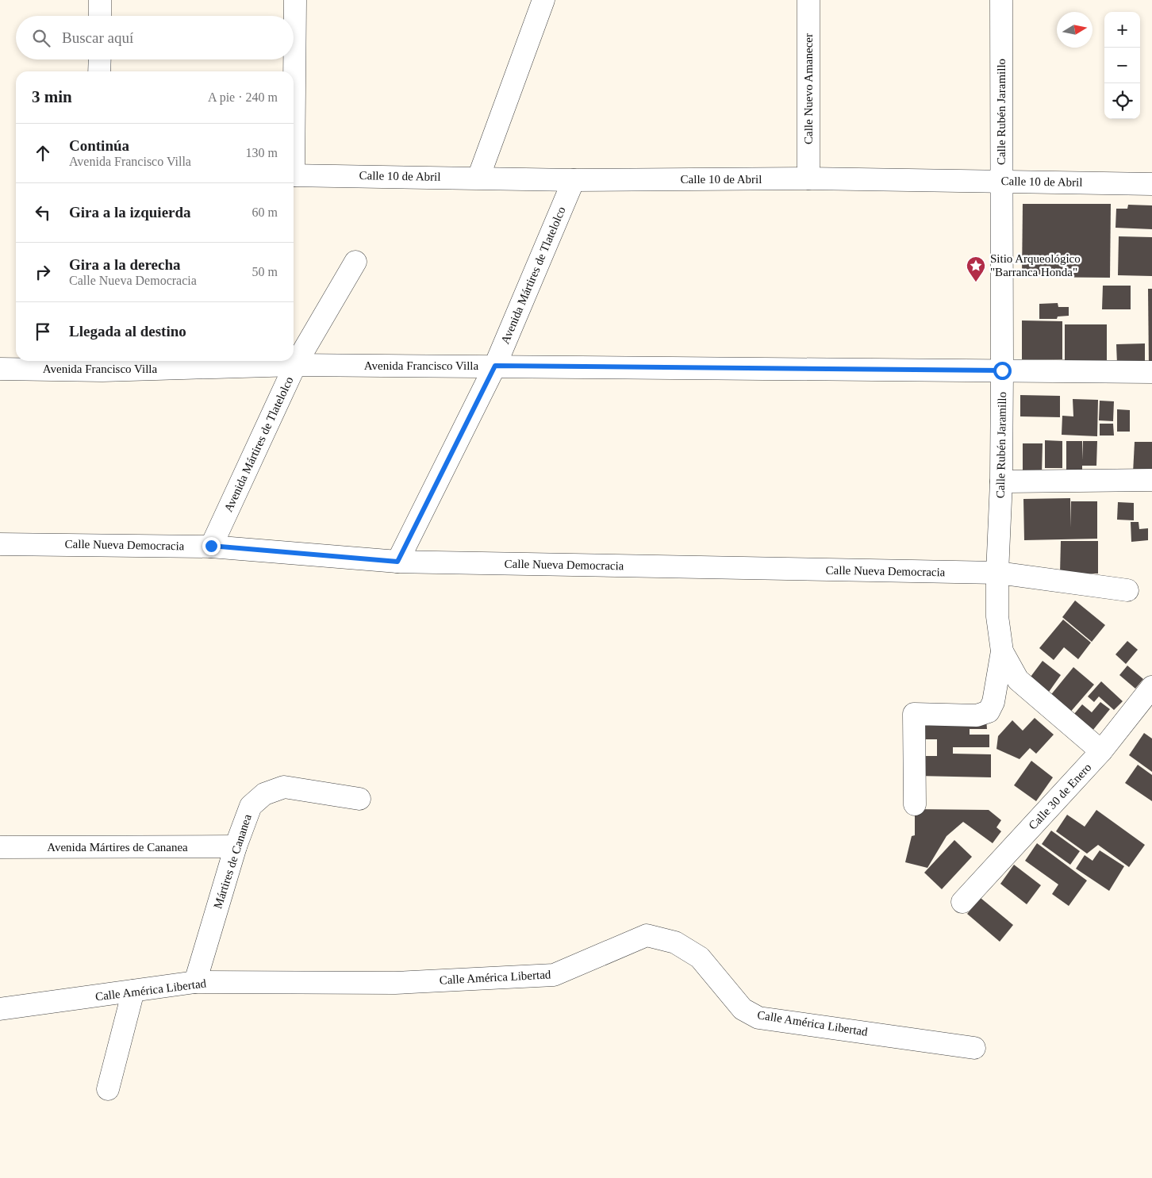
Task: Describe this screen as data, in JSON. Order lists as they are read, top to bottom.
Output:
{
  "streets": {
    "street": [
      "Calle Nuevo Amanecer",
      "Calle Rubén Jaramillo",
      "Calle 10 de Abril",
      "Avenida Mártires de Tlatelolco",
      "Avenida Francisco Villa",
      "Calle Nueva Democracia",
      "Calle 30 de Enero",
      "Avenida Mártires de Cananea",
      "Mártires de Cananea",
      "Calle América Libertad"
    ]
  },
  "crossings": [
    ["Calle Nuevo Amanecer", "Calle 10 de Abril"],
    ["Calle Rubén Jaramillo", "Calle 10 de Abril"],
    ["Calle Rubén Jaramillo", "Avenida Francisco Villa"],
    ["Calle Rubén Jaramillo", "Calle Nueva Democracia"],
    ["Calle Rubén Jaramillo", "Calle 30 de Enero"],
    ["Calle 10 de Abril", "Avenida Mártires de Tlatelolco"],
    ["Avenida Mártires de Tlatelolco", "Avenida Francisco Villa"],
    ["Avenida Mártires de Tlatelolco", "Calle Nueva Democracia"],
    ["Avenida Mártires de Cananea", "Mártires de Cananea"],
    ["Mártires de Cananea", "Calle América Libertad"]
  ],
  "places": {
    "place": ["Sitio Arqueológico \"Barranca Honda\""]
  },
  "north": "right",
  "page": {
    "map_buttons": ["+", "−"],
    "search": "Buscar aquí",
    "heading": ["3 min", "A pie · 240 m"],
    "list": [
      ["Continúa", "Avenida Francisco Villa", "130 m"],
      ["Gira a la izquierda", "60 m"],
      ["Gira a la derecha", "Calle Nueva Democracia", "50 m"],
      "Llegada al destino"
    ]
  }
}
